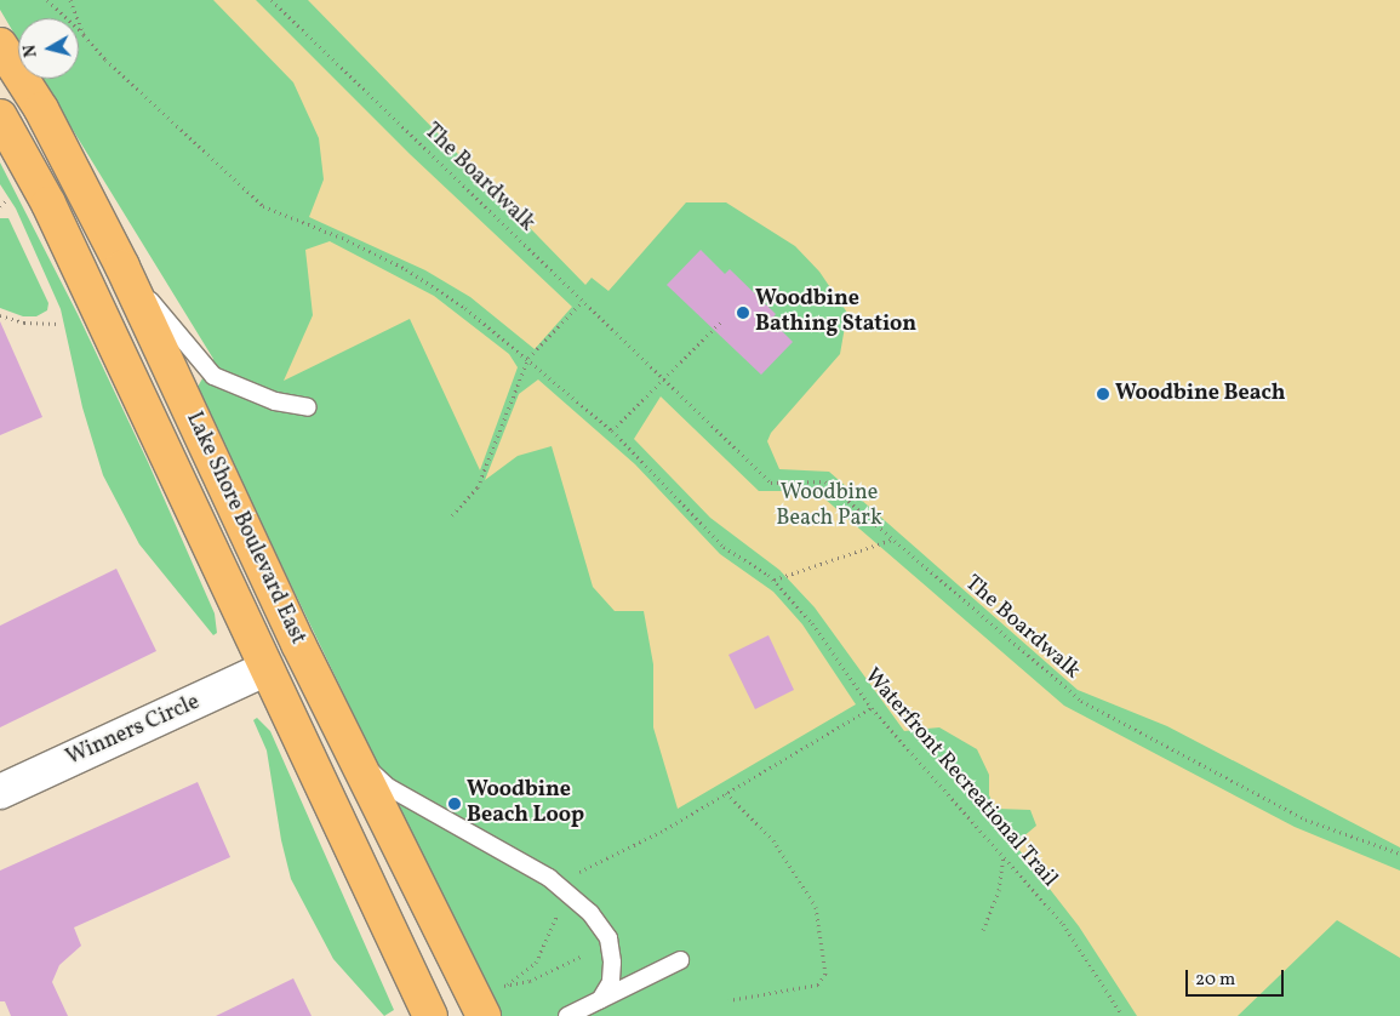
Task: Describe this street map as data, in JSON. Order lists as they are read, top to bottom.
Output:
{
  "streets": {
    "highway": ["Lake Shore Boulevard East"],
    "street": ["Winners Circle"],
    "path": ["The Boardwalk", "Waterfront Recreational Trail"]
  },
  "crossings": [
    ["Lake Shore Boulevard East", "Winners Circle"]
  ],
  "parks": ["Woodbine Beach Park"],
  "places": ["Woodbine Bathing Station", "Woodbine Beach", "Woodbine Beach Loop"],
  "scale_bar": "20 m",
  "north": "left"
}
